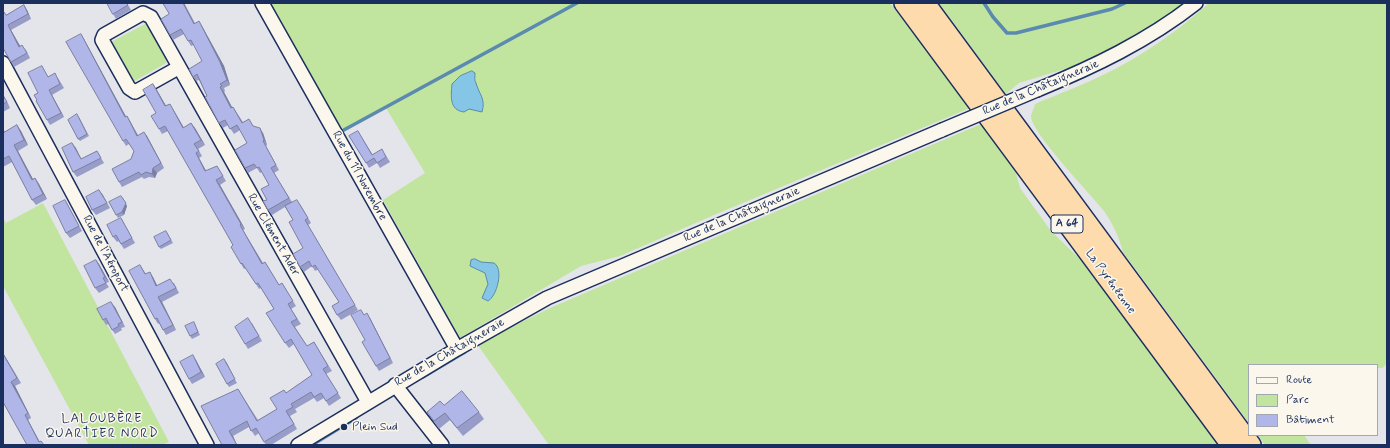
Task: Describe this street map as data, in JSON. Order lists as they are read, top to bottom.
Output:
{
  "streets": {
    "highway": ["A 64", "La Pyrénéenne"],
    "street": [
      "Rue de la Châtaigneraie",
      "Rue du 11 Novembre",
      "Rue Clément Ader",
      "Rue de l'Aéroport"
    ]
  },
  "crossings": [
    ["Rue de la Châtaigneraie", "Rue du 11 Novembre"],
    ["Rue de la Châtaigneraie", "Rue Clément Ader"]
  ],
  "districts": ["LALOUBÈRE QUARTIER NORD"],
  "places": ["Plein Sud"],
  "legend": ["Route", "Parc", "Bâtiment"]
}
